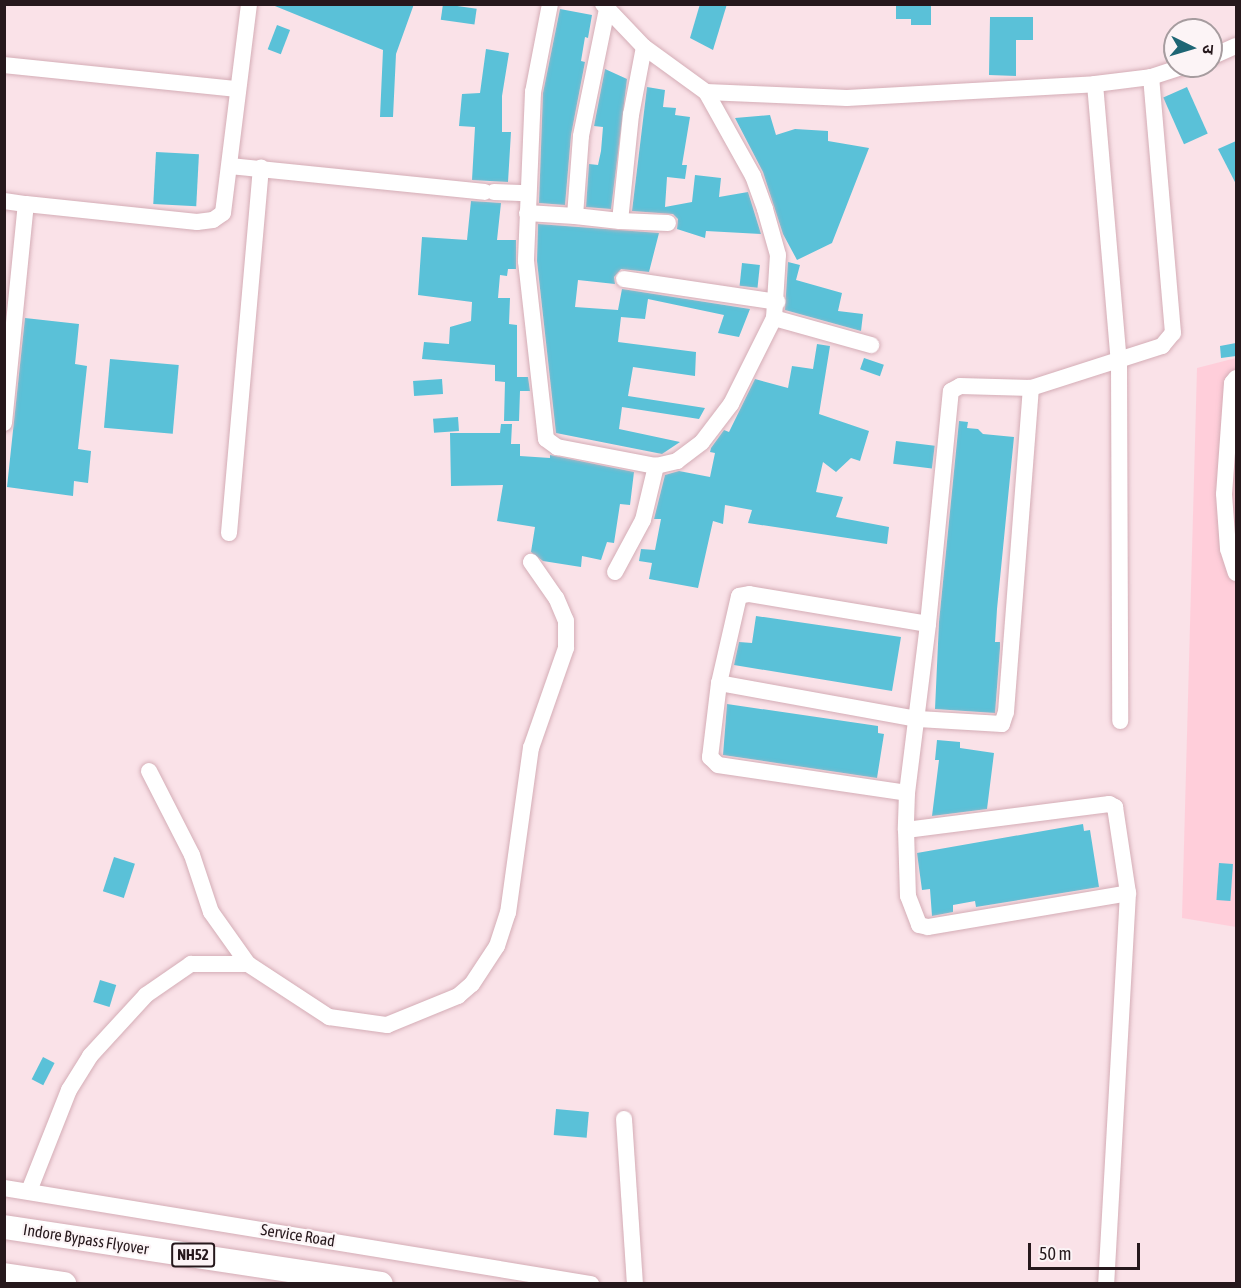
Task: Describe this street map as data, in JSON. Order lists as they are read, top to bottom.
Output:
{
  "streets": {
    "highway": ["Indore Bypass Flyover", "NH52"],
    "street": ["Service Road"]
  },
  "scale_bar": "50 m",
  "north": "right"
}
